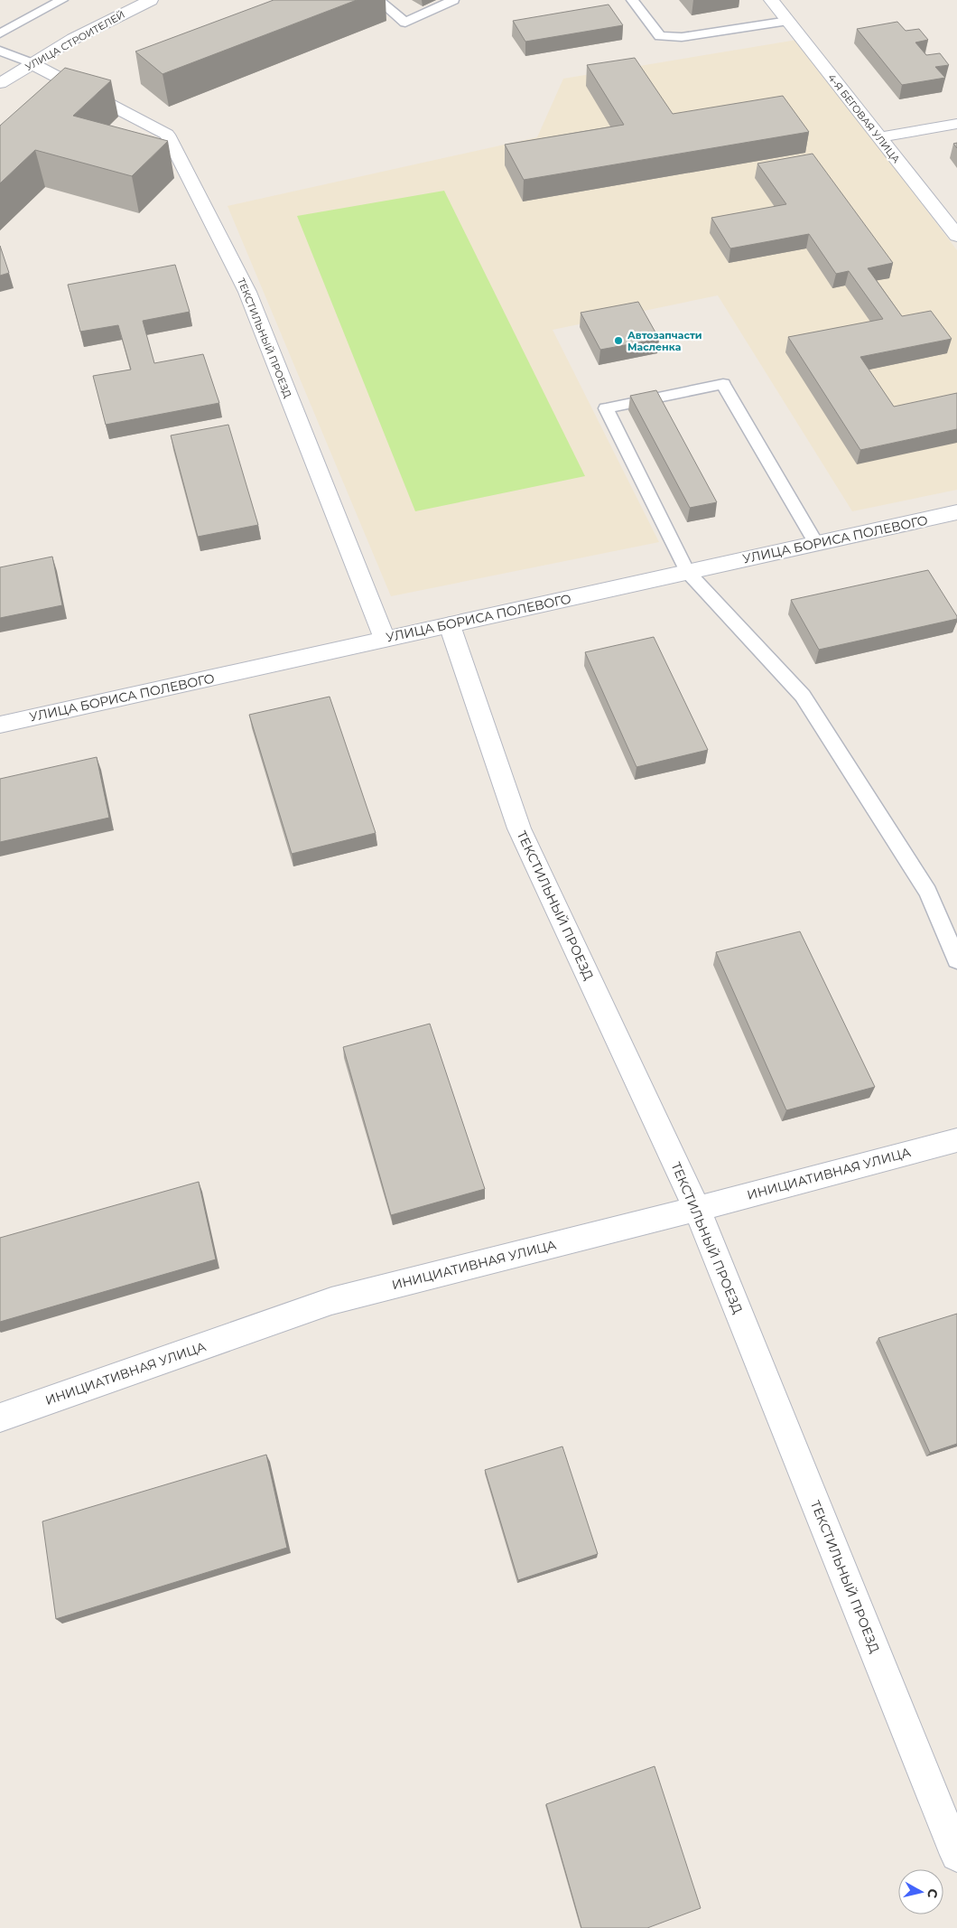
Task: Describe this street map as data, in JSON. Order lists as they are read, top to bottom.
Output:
{
  "streets": {
    "street": [
      "УЛИЦА СТРОИТЕЛЕЙ",
      "4-Я БЕГОВАЯ УЛИЦА",
      "ТЕКСТИЛЬНЫЙ ПРОЕЗД",
      "УЛИЦА БОРИСА ПОЛЕВОГО",
      "ИНИЦИАТИВНАЯ УЛИЦА"
    ]
  },
  "crossings": [
    ["УЛИЦА СТРОИТЕЛЕЙ", "ТЕКСТИЛЬНЫЙ ПРОЕЗД"],
    ["ТЕКСТИЛЬНЫЙ ПРОЕЗД", "УЛИЦА БОРИСА ПОЛЕВОГО"],
    ["ТЕКСТИЛЬНЫЙ ПРОЕЗД", "ИНИЦИАТИВНАЯ УЛИЦА"]
  ],
  "places": ["Автозапчасти Масленка"],
  "north": "right"
}
